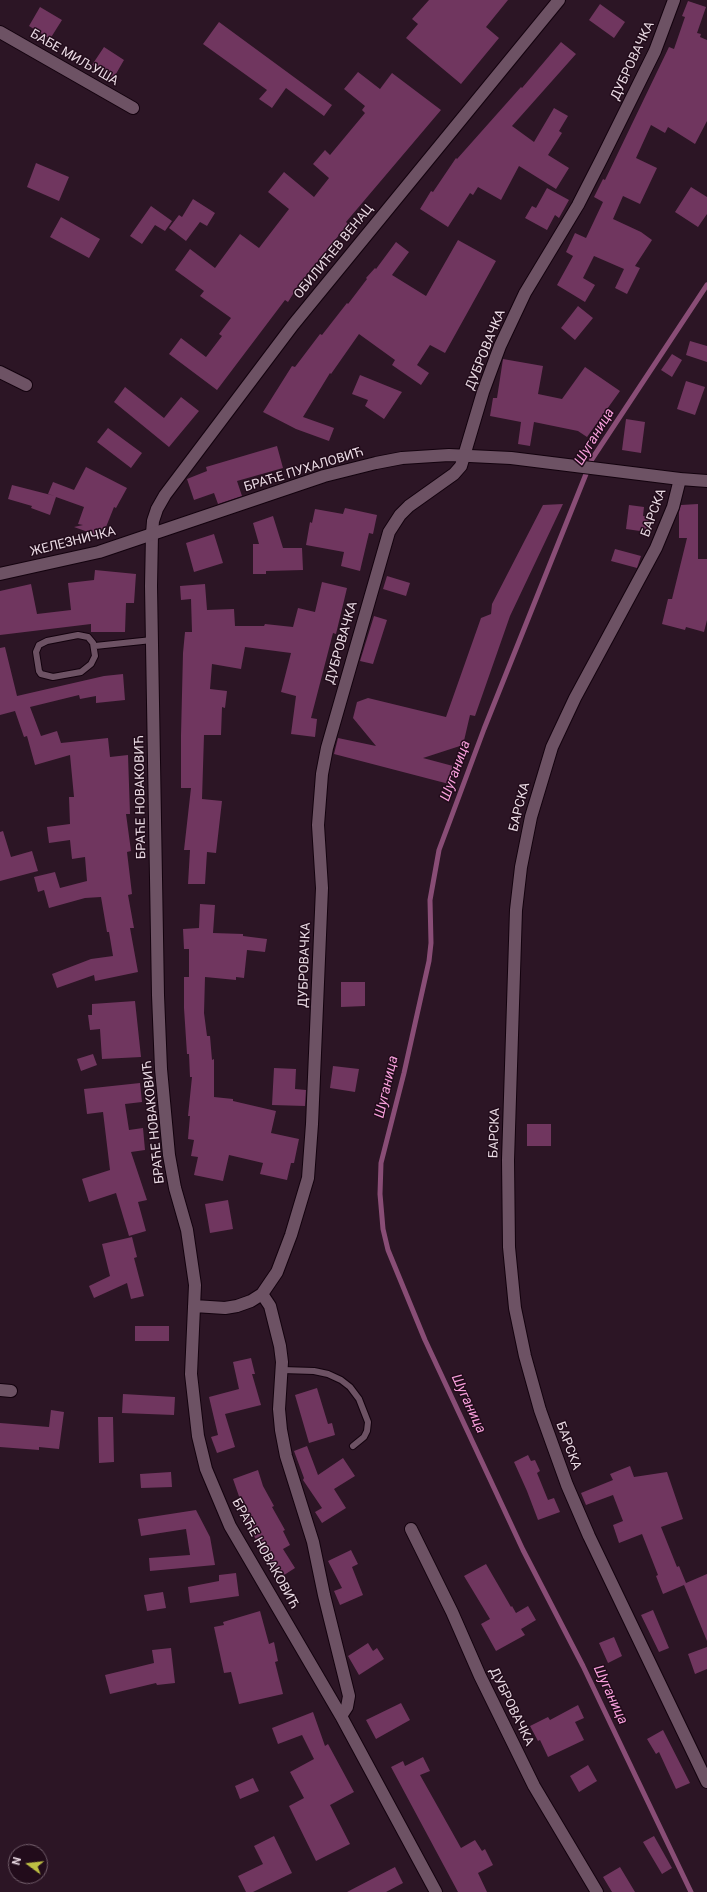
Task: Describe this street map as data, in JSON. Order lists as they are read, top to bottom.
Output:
{
  "streets": {
    "street": [
      "БАБЕ МИЉУША",
      "ДУБРОВАЧКА",
      "ОБИЛИЋЕВ ВЕНАЦ",
      "БРАЋЕ ПУХАЛОВИЋ",
      "БАРСКА",
      "ЖЕЛЕЗНИЧКА",
      "БРАЋЕ НОВАКОВИЋ"
    ]
  },
  "crossings": [
    ["ДУБРОВАЧКА", "БРАЋЕ ПУХАЛОВИЋ"],
    ["ДУБРОВАЧКА", "БРАЋЕ НОВАКОВИЋ"],
    ["ОБИЛИЋЕВ ВЕНАЦ", "БРАЋЕ ПУХАЛОВИЋ"],
    ["ОБИЛИЋЕВ ВЕНАЦ", "ЖЕЛЕЗНИЧКА"],
    ["ОБИЛИЋЕВ ВЕНАЦ", "БРАЋЕ НОВАКОВИЋ"],
    ["БРАЋЕ ПУХАЛОВИЋ", "БАРСКА"],
    ["БРАЋЕ ПУХАЛОВИЋ", "ЖЕЛЕЗНИЧКА"],
    ["БРАЋЕ ПУХАЛОВИЋ", "БРАЋЕ НОВАКОВИЋ"],
    ["ЖЕЛЕЗНИЧКА", "БРАЋЕ НОВАКОВИЋ"]
  ],
  "water": ["Шуганица"],
  "north": "left"
}
